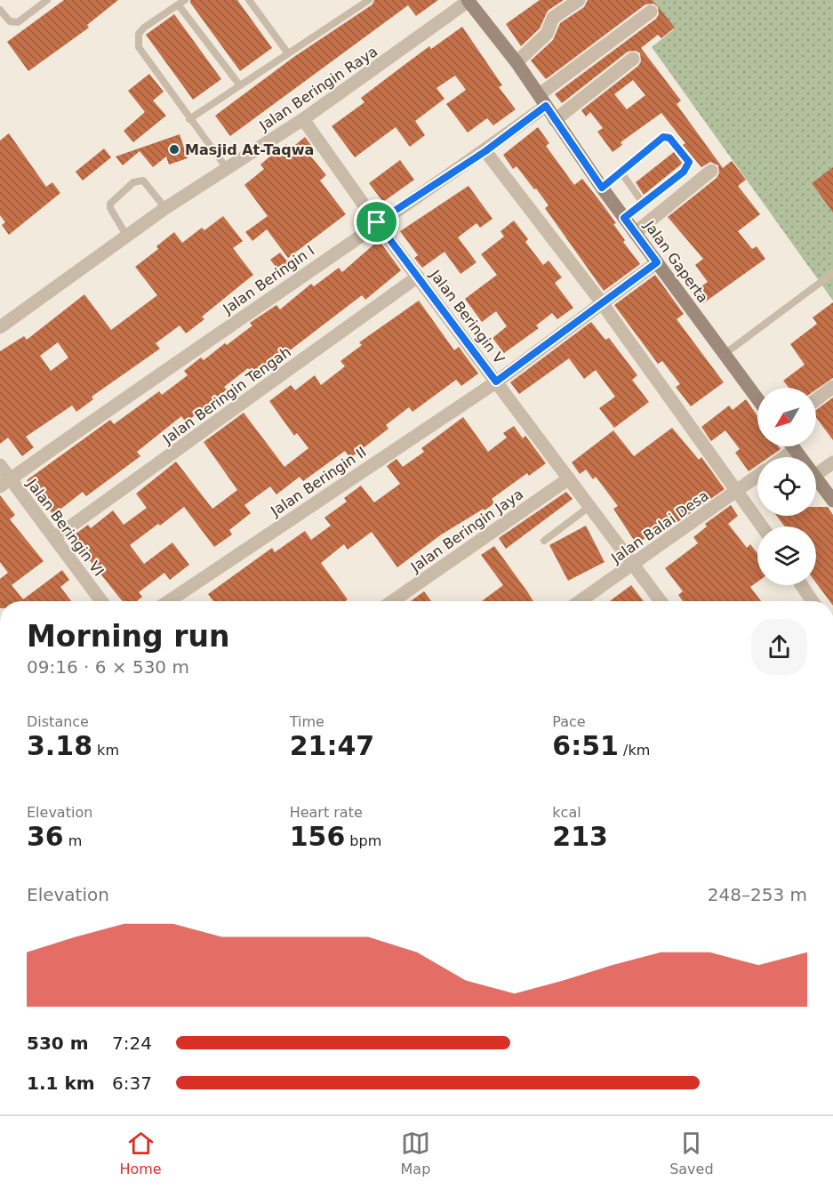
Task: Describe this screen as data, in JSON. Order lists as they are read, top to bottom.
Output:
{
  "streets": {
    "street": [
      "Jalan Beringin Raya",
      "Jalan Gaperta",
      "Jalan Beringin I",
      "Jalan Beringin V",
      "Jalan Beringin Tengah",
      "Jalan Beringin II",
      "Jalan Balai Desa",
      "Jalan Beringin VI",
      "Jalan Beringin Jaya"
    ]
  },
  "crossings": [
    ["Jalan Beringin Raya", "Jalan Gaperta"],
    ["Jalan Beringin Raya", "Jalan Beringin V"],
    ["Jalan Gaperta", "Jalan Beringin I"],
    ["Jalan Gaperta", "Jalan Beringin II"],
    ["Jalan Beringin I", "Jalan Beringin V"],
    ["Jalan Beringin I", "Jalan Beringin VI"],
    ["Jalan Beringin V", "Jalan Beringin Tengah"],
    ["Jalan Beringin V", "Jalan Beringin II"],
    ["Jalan Beringin V", "Jalan Balai Desa"],
    ["Jalan Beringin V", "Jalan Beringin Jaya"],
    ["Jalan Beringin Tengah", "Jalan Beringin VI"]
  ],
  "places": ["Masjid At-Taqwa"],
  "north": "bottom left",
  "page": {
    "heading": ["Morning run", "09:16 · 6 × 530 m"],
    "stats": [
      ["Distance", "3.18 km"],
      ["Time", "21:47"],
      ["Pace", "6:51 /km"],
      ["Elevation", "36 m"],
      ["Heart rate", "156 bpm"],
      ["kcal", "213"]
    ],
    "chart": ["Elevation", "248–253 m"],
    "list": [
      {
        "name": "530 m",
        "note": "7:24"
      },
      {
        "name": "1.1 km",
        "note": "6:37"
      }
    ],
    "tabs": ["Home", "Map", "Saved"]
  }
}
